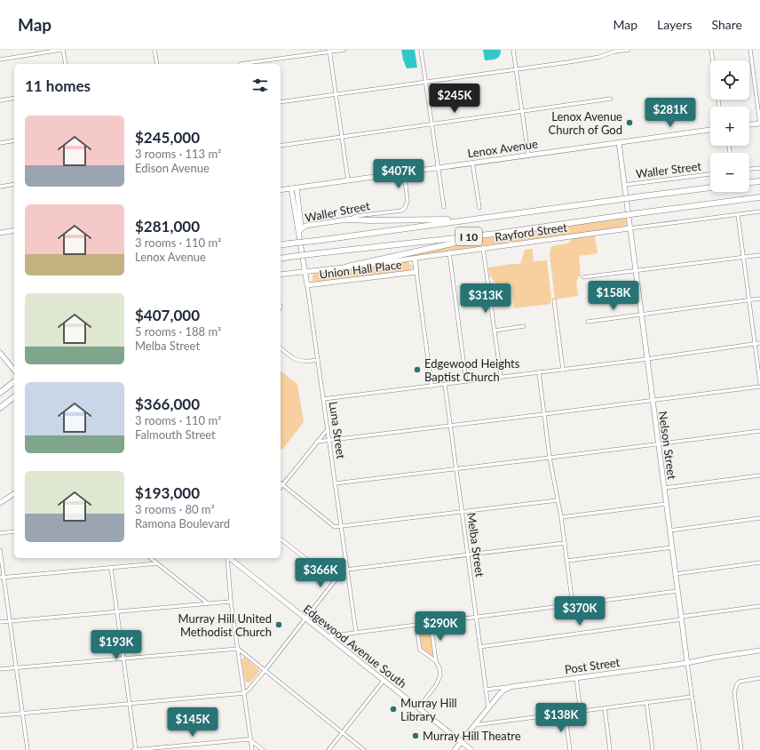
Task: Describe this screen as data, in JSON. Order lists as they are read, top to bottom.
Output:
{
  "streets": {
    "highway": ["I 10"],
    "street": [
      "Lenox Avenue",
      "Waller Street",
      "Rayford Street",
      "Union Hall Place",
      "Luna Street",
      "Nelson Street",
      "Melba Street",
      "Edgewood Avenue South",
      "Post Street"
    ]
  },
  "crossings": [
    ["Lenox Avenue", "Waller Street"],
    ["Lenox Avenue", "Luna Street"],
    ["Lenox Avenue", "Nelson Street"],
    ["Waller Street", "Luna Street"],
    ["Waller Street", "Nelson Street"],
    ["Rayford Street", "Luna Street"],
    ["Rayford Street", "Nelson Street"],
    ["Union Hall Place", "Luna Street"],
    ["Nelson Street", "Post Street"]
  ],
  "places": [
    "Lenox Avenue Church of God",
    "Edgewood Heights Baptist Church",
    "Murray Hill United Methodist Church",
    "Murray Hill Library",
    "Murray Hill Theatre"
  ],
  "page": {
    "header": "Map",
    "nav": ["Map", "Layers", "Share"],
    "map_buttons": ["+", "−"],
    "heading": "11 homes",
    "price": [
      "$245K",
      "$281K",
      "$407K",
      "$158K",
      "$313K",
      "$366K",
      "$370K",
      "$290K",
      "$193K",
      "$138K",
      "$145K"
    ],
    "list": [
      {
        "name": "$245,000",
        "note": "3 rooms · 113 m² · Edison Avenue"
      },
      {
        "name": "$281,000",
        "note": "3 rooms · 110 m² · Lenox Avenue"
      },
      {
        "name": "$407,000",
        "note": "5 rooms · 188 m² · Melba Street"
      },
      {
        "name": "$366,000",
        "note": "3 rooms · 110 m² · Falmouth Street"
      },
      {
        "name": "$193,000",
        "note": "3 rooms · 80 m² · Ramona Boulevard"
      }
    ]
  }
}
